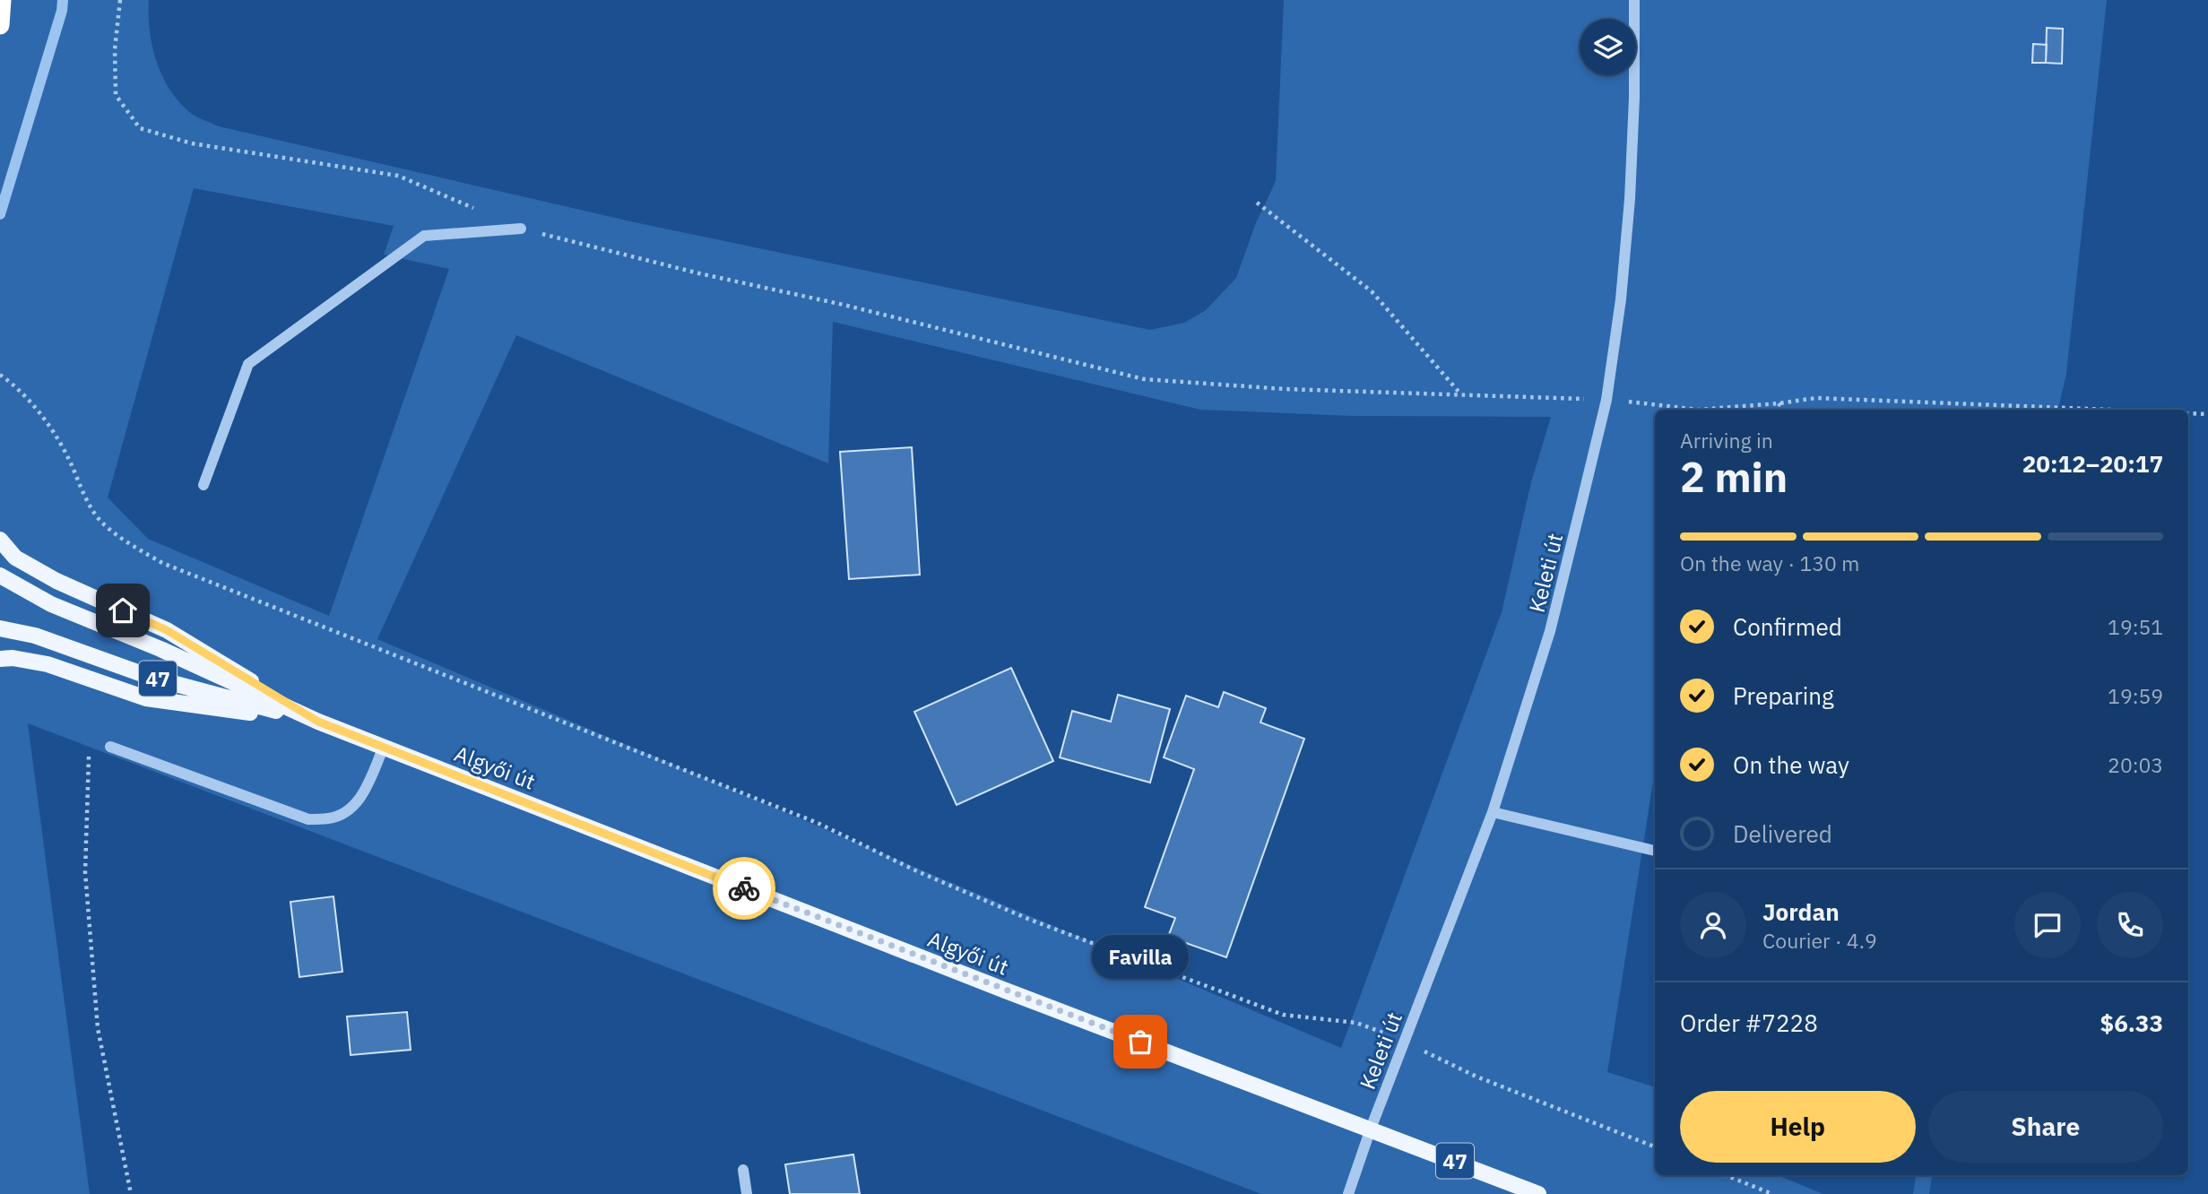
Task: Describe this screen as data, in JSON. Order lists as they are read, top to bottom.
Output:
{
  "streets": {
    "main road": ["47", "Algyői út"],
    "street": ["Keleti út"]
  },
  "crossings": [
    ["Keleti út", "Algyői út"],
    ["47", "Algyői út"]
  ],
  "places": ["Favilla"],
  "page": {
    "heading": ["2 min", "Arriving in", "20:12–20:17"],
    "panel": [
      "Jordan",
      "Courier · 4.9",
      "Order #7228",
      "$6.33"
    ],
    "bar": "On the way · 130 m",
    "list": [
      ["Confirmed", "19:51"],
      ["Preparing", "19:59"],
      ["On the way", "20:03"],
      "Delivered"
    ],
    "bubble": "Favilla",
    "buttons": ["Help", "Share"]
  }
}
